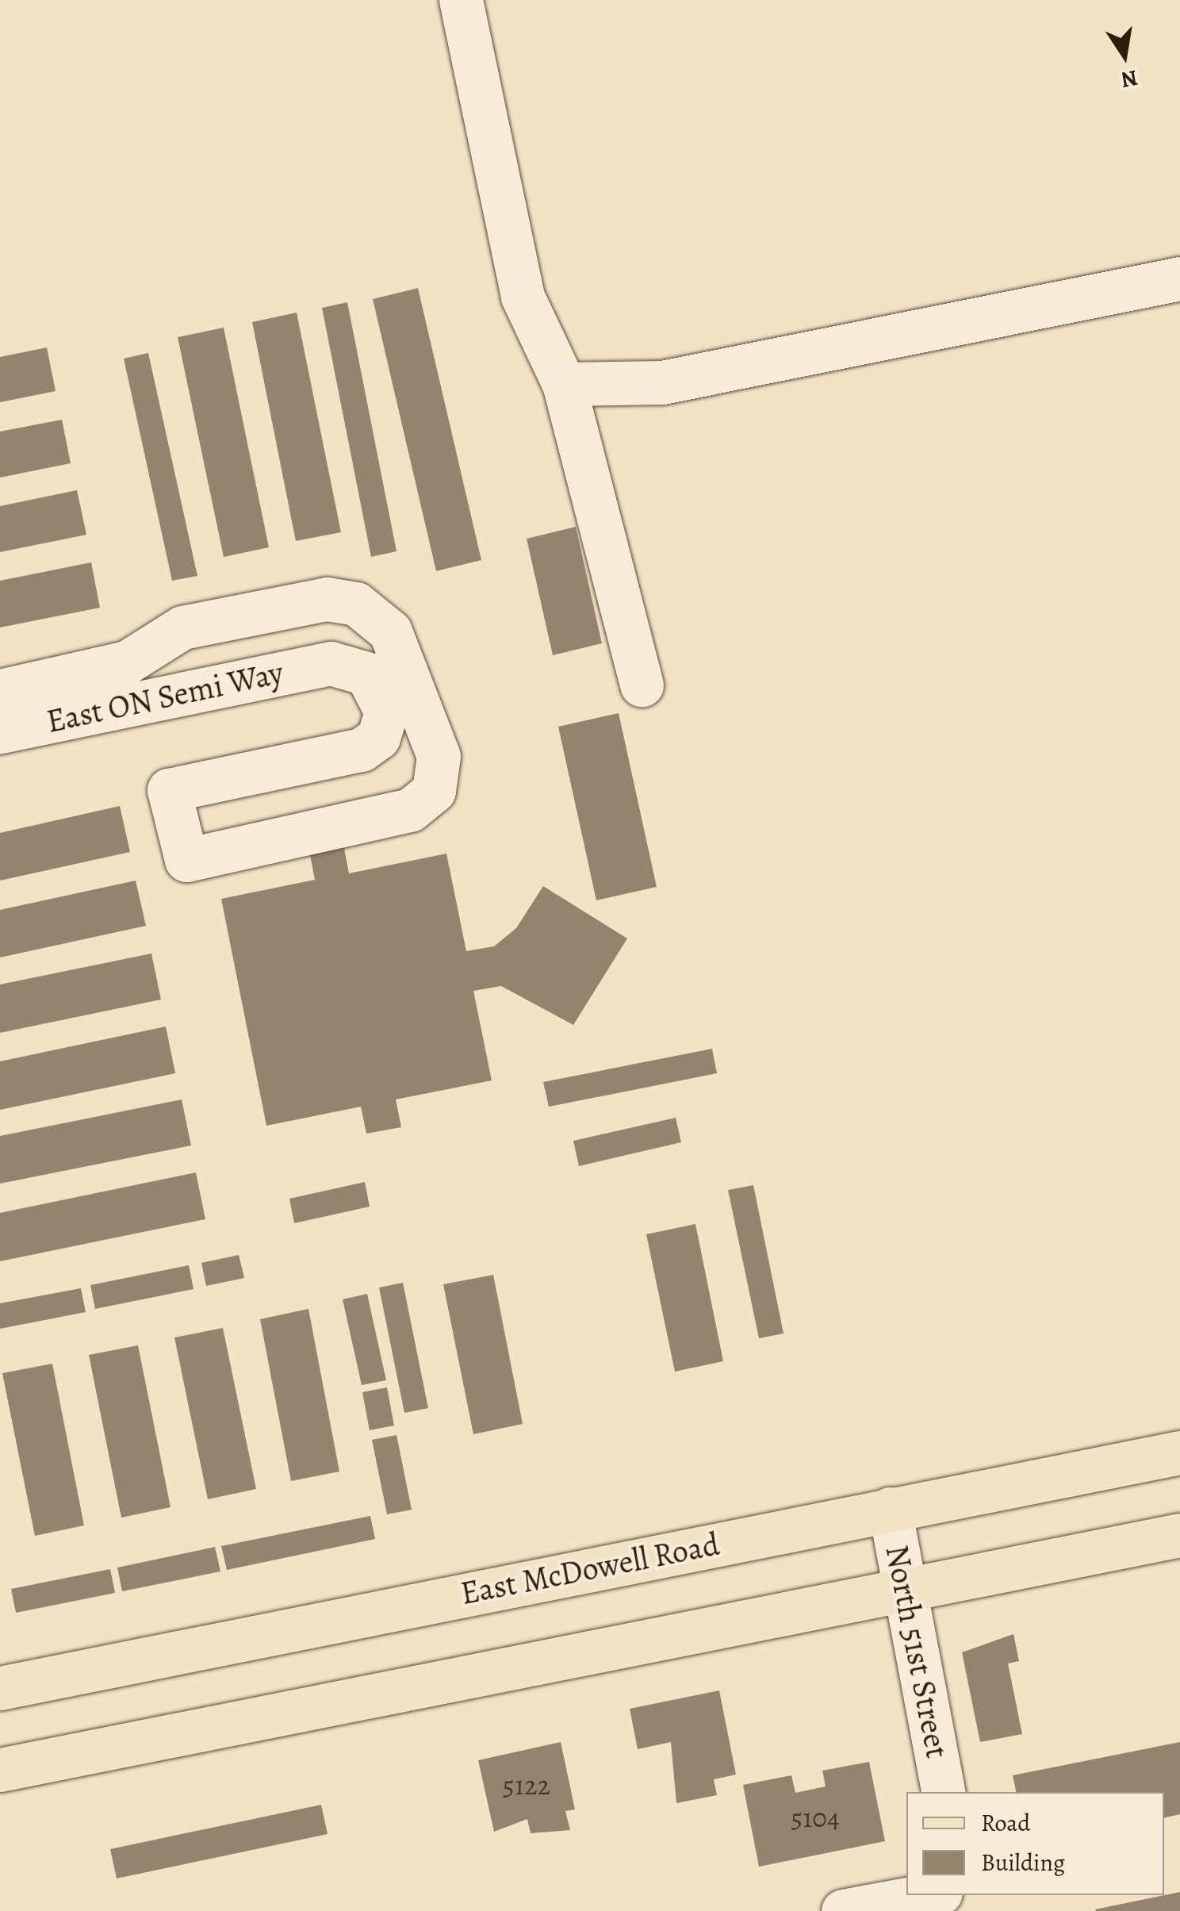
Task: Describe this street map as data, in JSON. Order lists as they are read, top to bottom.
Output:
{
  "streets": {
    "main road": ["East McDowell Road"],
    "street": ["East ON Semi Way", "North 51st Street"]
  },
  "crossings": [
    ["East McDowell Road", "North 51st Street"]
  ],
  "house_numbers": ["5122", "5104"],
  "legend": ["Road", "Building"],
  "north": "bottom"
}
